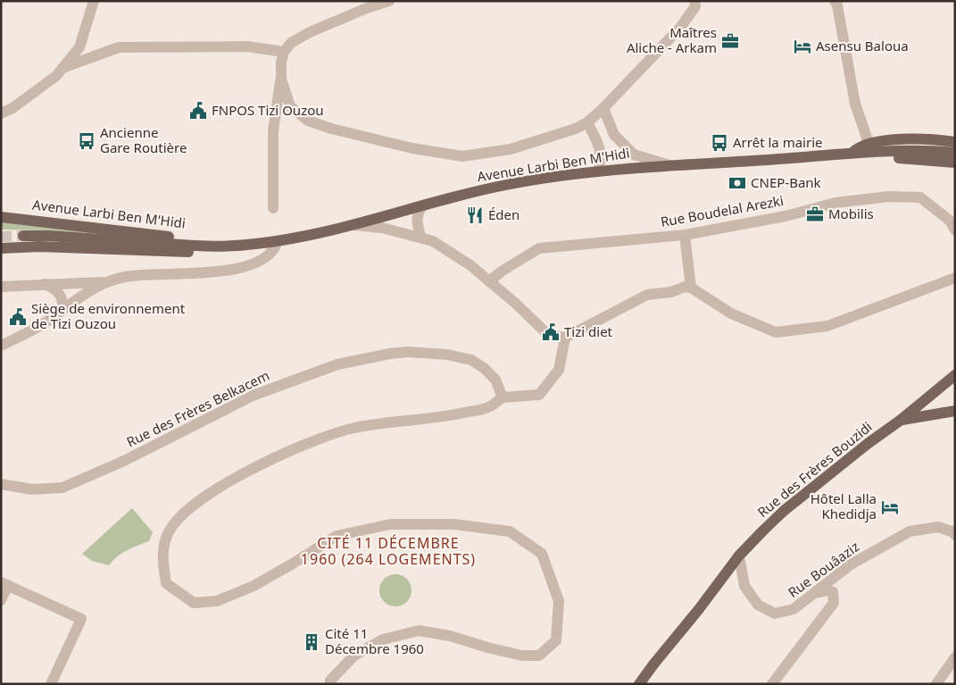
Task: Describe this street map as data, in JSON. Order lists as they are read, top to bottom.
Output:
{
  "streets": {
    "main road": ["Avenue Larbi Ben M'Hidi", "Rue des Frères Bouzidi"],
    "street": ["Rue Boudelal Arezki", "Rue des Frères Belkacem", "Rue Bouâaziz"]
  },
  "crossings": [
    ["Rue des Frères Bouzidi", "Rue Bouâaziz"]
  ],
  "districts": ["CITÉ 11 DÉCEMBRE 1960 (264 LOGEMENTS)"],
  "places": {
    "office": ["Maîtres Aliche - Arkam", "Mobilis"],
    "hotel": ["Asensu Baloua", "Hôtel Lalla Khedidja"],
    "public building": ["FNPOS Tizi Ouzou", "Siège de environnement de Tizi Ouzou", "Tizi diet"],
    "bus stop": ["Ancienne Gare Routière", "Arrêt la mairie"],
    "bank": ["CNEP-Bank"],
    "restaurant": ["Éden"],
    "building": ["Cité 11 Décembre 1960"]
  }
}
